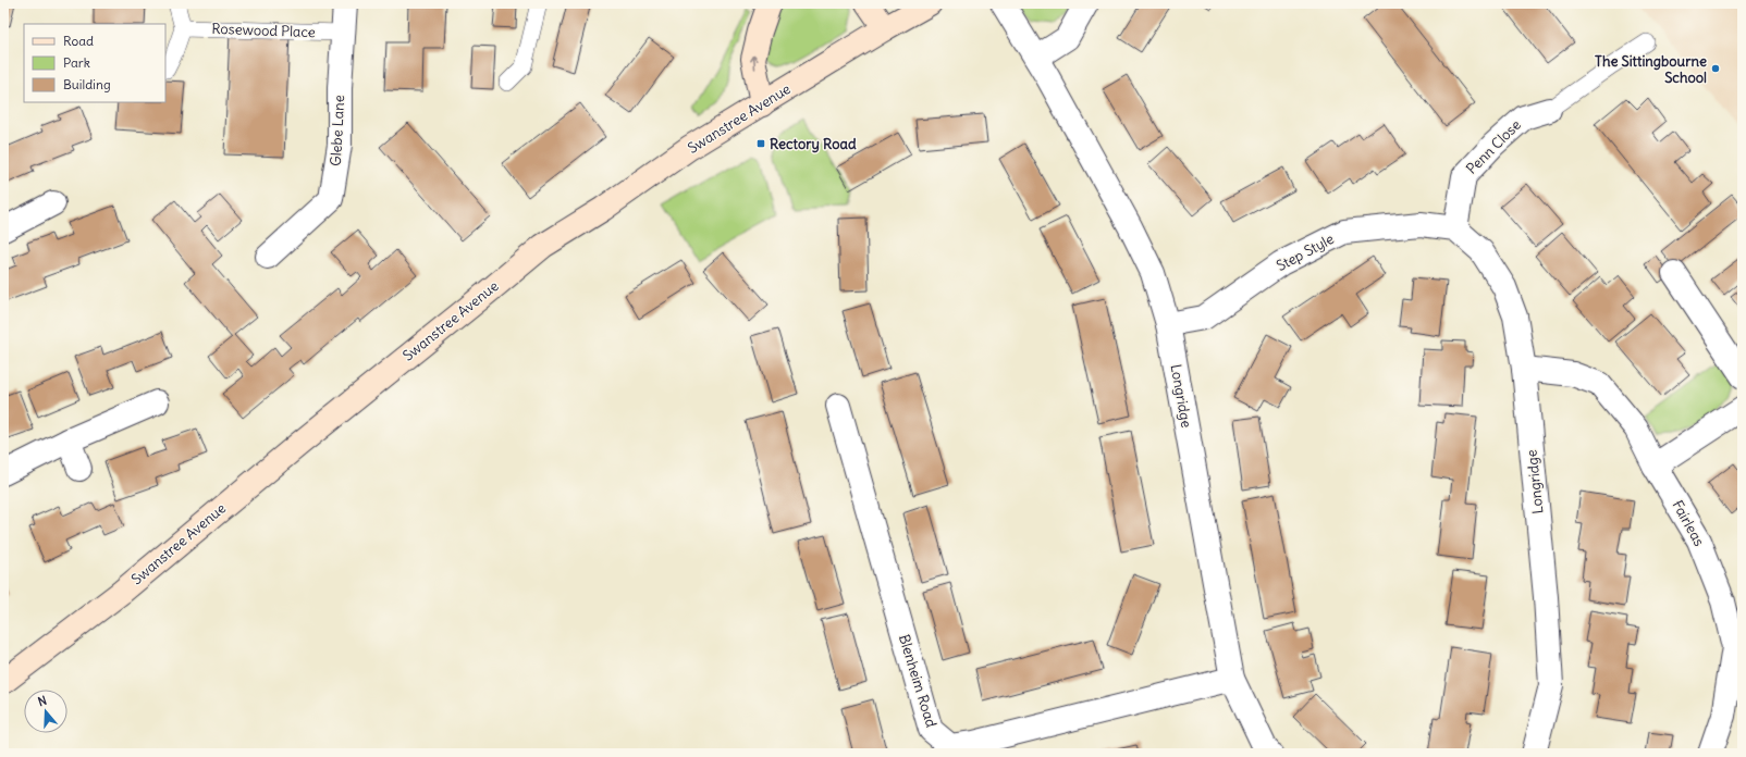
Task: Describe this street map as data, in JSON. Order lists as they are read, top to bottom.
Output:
{
  "streets": {
    "street": [
      "Swanstree Avenue",
      "Glebe Lane",
      "Penn Close",
      "Step Style",
      "Longridge",
      "Fairleas",
      "Blenheim Road"
    ],
    "lane": ["Rosewood Place"]
  },
  "crossings": [
    ["Rosewood Place", "Glebe Lane"],
    ["Penn Close", "Step Style"],
    ["Penn Close", "Longridge"],
    ["Step Style", "Longridge"],
    ["Longridge", "Fairleas"],
    ["Longridge", "Blenheim Road"]
  ],
  "places": {
    "other": ["The Sittingbourne School"],
    "transit": ["Rectory Road"]
  },
  "legend": ["Road", "Park", "Building"],
  "north": "top"
}
